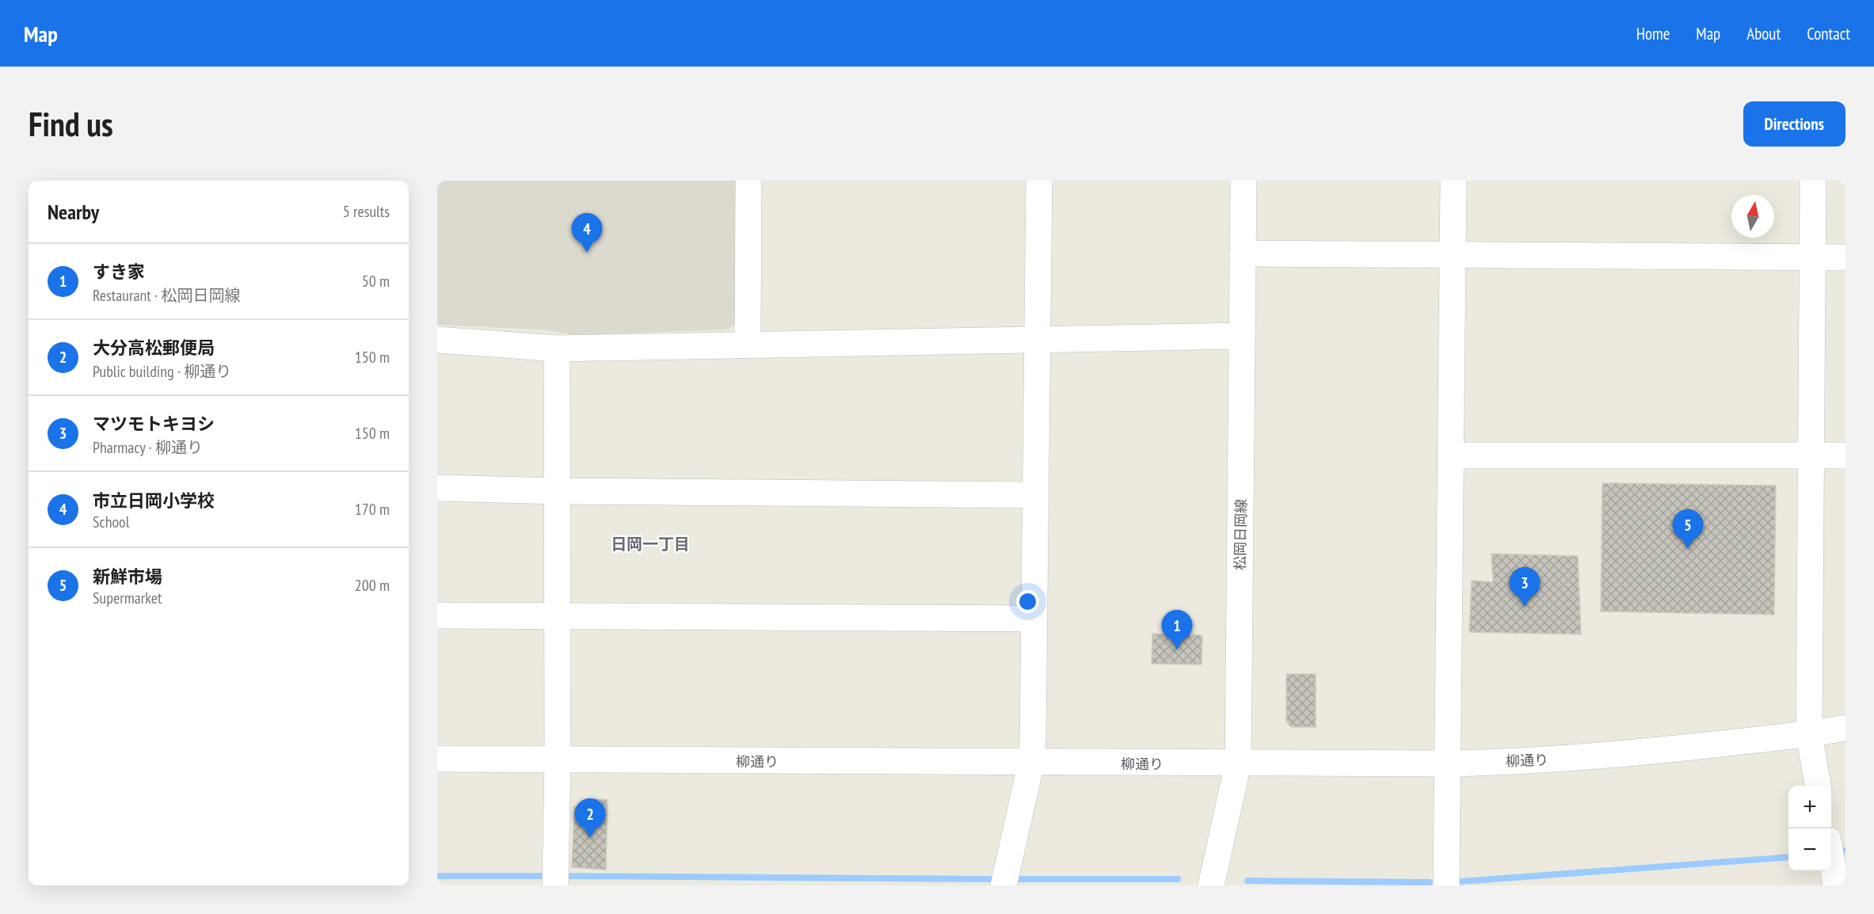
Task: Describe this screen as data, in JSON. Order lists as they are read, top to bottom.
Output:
{
  "streets": {
    "street": ["松岡日岡線", "柳通り"]
  },
  "crossings": [
    ["松岡日岡線", "柳通り"]
  ],
  "districts": ["日岡一丁目"],
  "north": "top",
  "page": {
    "header": "Map",
    "nav": [
      "Home",
      "Map",
      "About",
      "Contact"
    ],
    "buttons": "Directions",
    "title": "Find us",
    "heading": ["Nearby", "5 results"],
    "pins": [
      "4",
      "5",
      "3",
      "1",
      "2"
    ],
    "list": [
      {
        "mark": "1",
        "name": "すき家",
        "note": "Restaurant · 松岡日岡線",
        "value": "50 m"
      },
      {
        "mark": "2",
        "name": "大分高松郵便局",
        "note": "Public building · 柳通り",
        "value": "150 m"
      },
      {
        "mark": "3",
        "name": "マツモトキヨシ",
        "note": "Pharmacy · 柳通り",
        "value": "150 m"
      },
      {
        "mark": "4",
        "name": "市立日岡小学校",
        "note": "School",
        "value": "170 m"
      },
      {
        "mark": "5",
        "name": "新鮮市場",
        "note": "Supermarket",
        "value": "200 m"
      }
    ],
    "map_buttons": ["+", "−"]
  }
}
